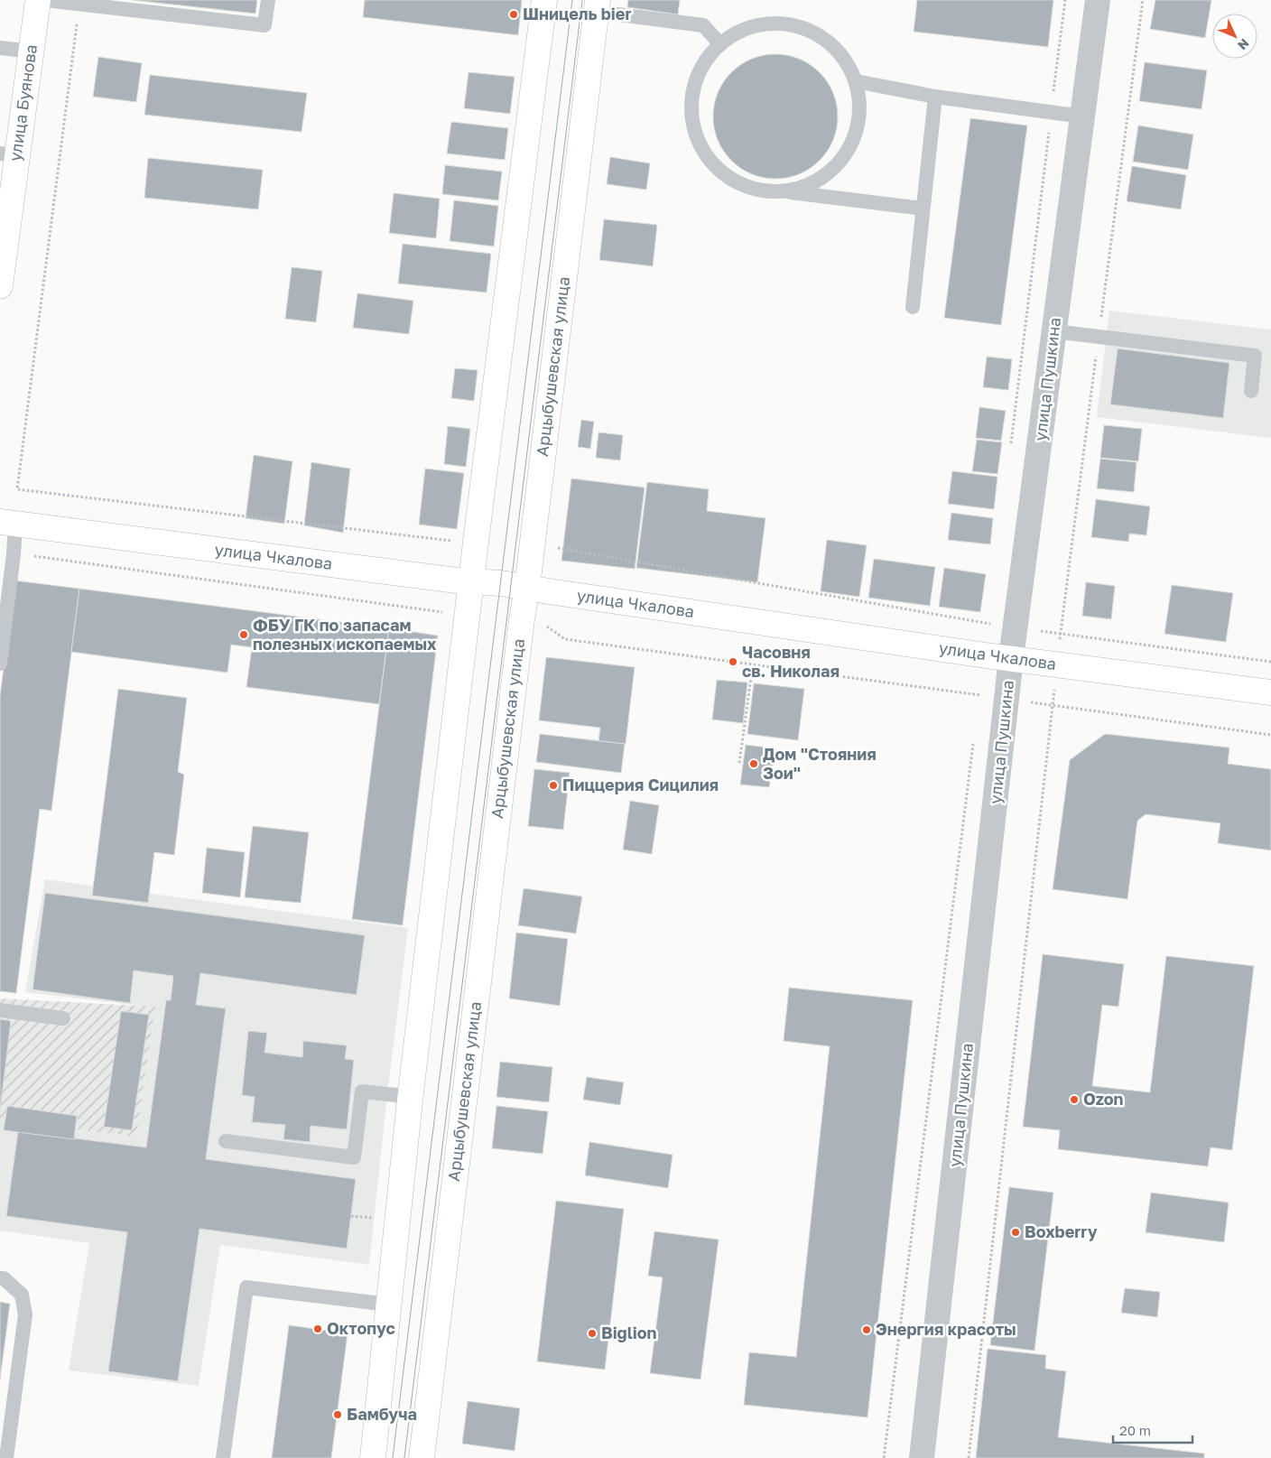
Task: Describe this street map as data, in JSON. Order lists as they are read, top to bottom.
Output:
{
  "streets": {
    "main road": ["улица Буянова", "Арцыбушевская улица", "улица Чкалова"],
    "street": ["улица Пушкина"]
  },
  "crossings": [
    ["Арцыбушевская улица", "улица Чкалова"],
    ["улица Пушкина", "улица Чкалова"]
  ],
  "places": [
    "Шницель bier",
    "ФБУ ГК по запасам полезных ископаемых",
    "Часовня св. Николая",
    "Дом \"Стояния Зои\"",
    "Пиццерия Сицилия",
    "Ozon",
    "Boxberry",
    "Октопус",
    "Энергия красоты",
    "Biglion",
    "Бамбуча"
  ],
  "scale_bar": "20 m",
  "north": "bottom right"
}
